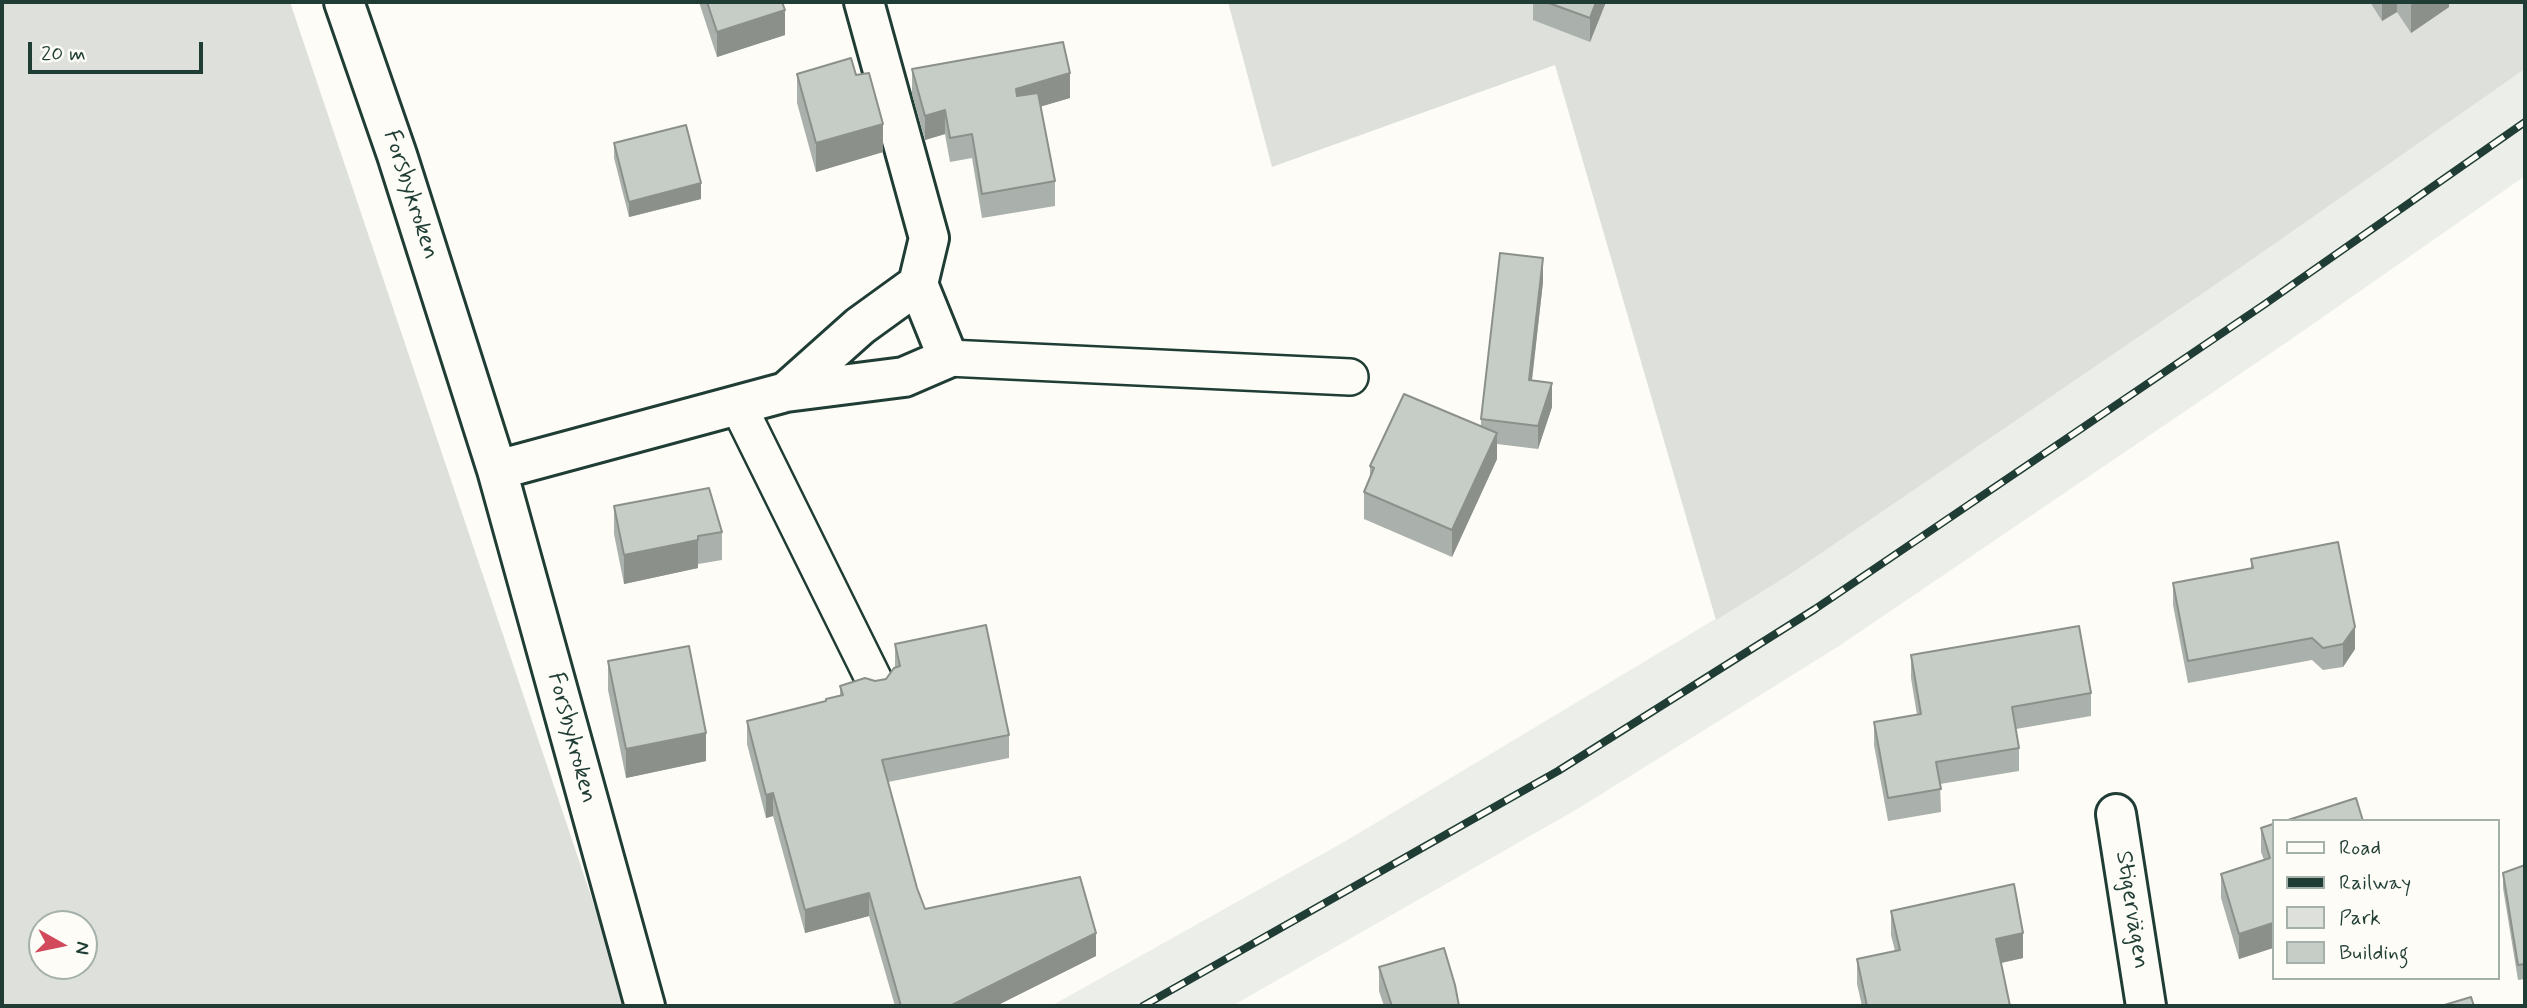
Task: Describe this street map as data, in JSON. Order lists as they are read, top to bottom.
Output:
{
  "streets": {
    "street": ["Forsbykroken", "Stigervägen"]
  },
  "legend": [
    "Road",
    "Railway",
    "Park",
    "Building"
  ],
  "scale_bar": "20 m",
  "north": "right"
}
